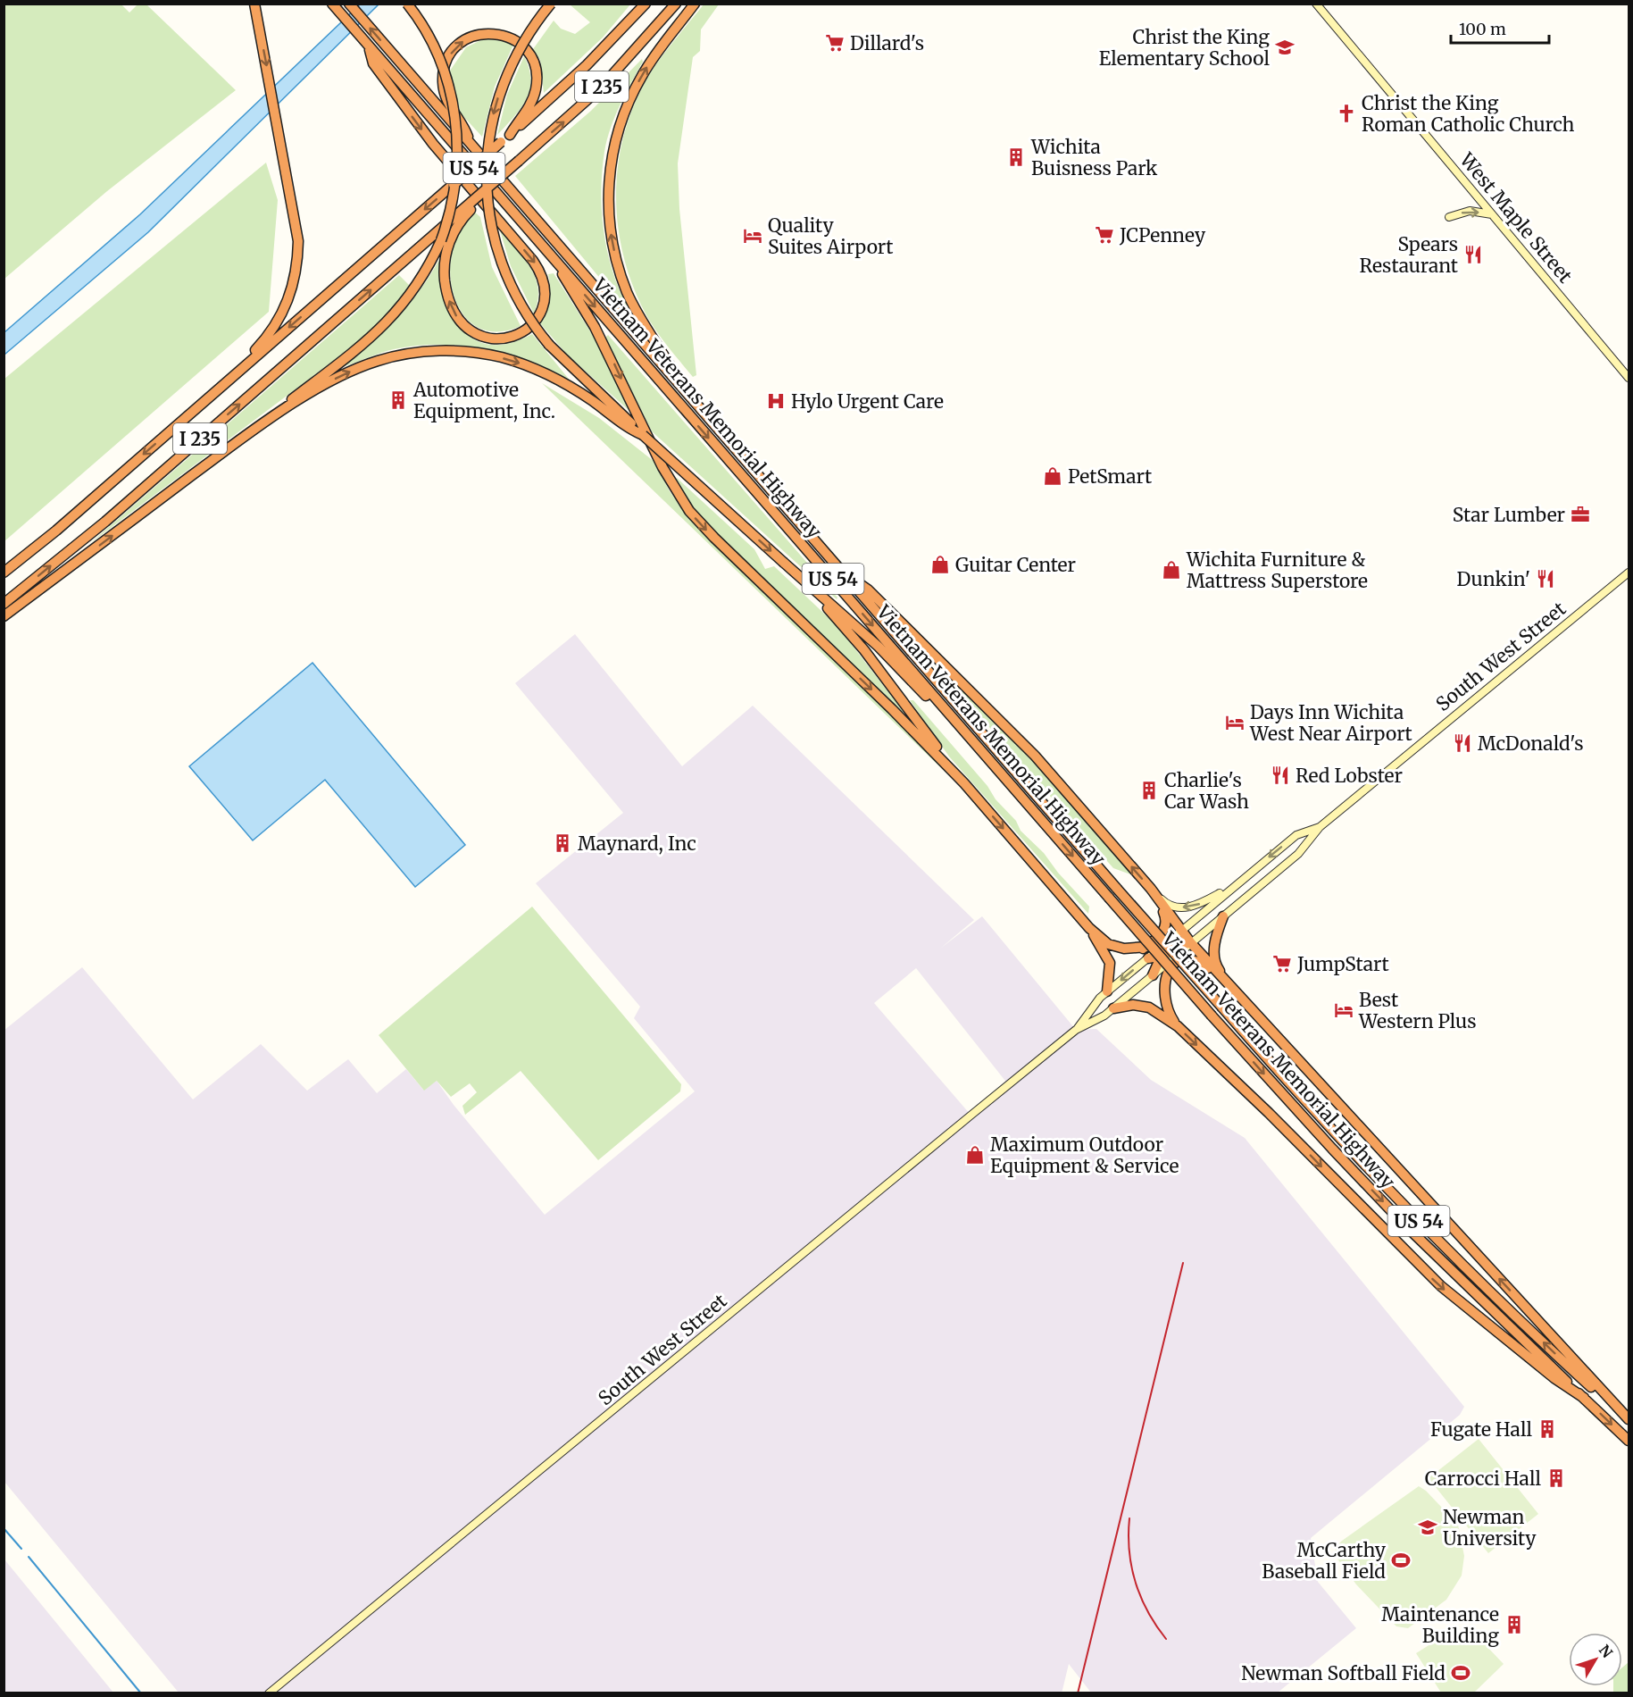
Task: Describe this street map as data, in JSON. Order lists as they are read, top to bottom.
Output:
{
  "streets": {
    "highway": ["I 235", "US 54", "Vietnam Veterans Memorial Highway"],
    "main road": ["West Maple Street", "South West Street"]
  },
  "places": {
    "supermarket": ["Dillard's", "JCPenney", "JumpStart"],
    "school or university": ["Christ the King Elementary School", "Newman University"],
    "church": ["Christ the King Roman Catholic Church"],
    "building": [
      "Wichita Buisness Park",
      "Automotive Equipment, Inc.",
      "Charlie's Car Wash",
      "Maynard, Inc",
      "Fugate Hall",
      "Carrocci Hall",
      "Maintenance Building"
    ],
    "hotel": ["Quality Suites Airport", "Days Inn Wichita West Near Airport", "Best Western Plus"],
    "restaurant": [
      "Spears Restaurant",
      "Dunkin'",
      "McDonald's",
      "Red Lobster"
    ],
    "hospital": ["Hylo Urgent Care"],
    "shop": [
      "PetSmart",
      "Guitar Center",
      "Wichita Furniture & Mattress Superstore",
      "Maximum Outdoor Equipment & Service"
    ],
    "office": ["Star Lumber"],
    "sports": ["McCarthy Baseball Field", "Newman Softball Field"]
  },
  "scale_bar": "100 m",
  "north": "top right"
}
